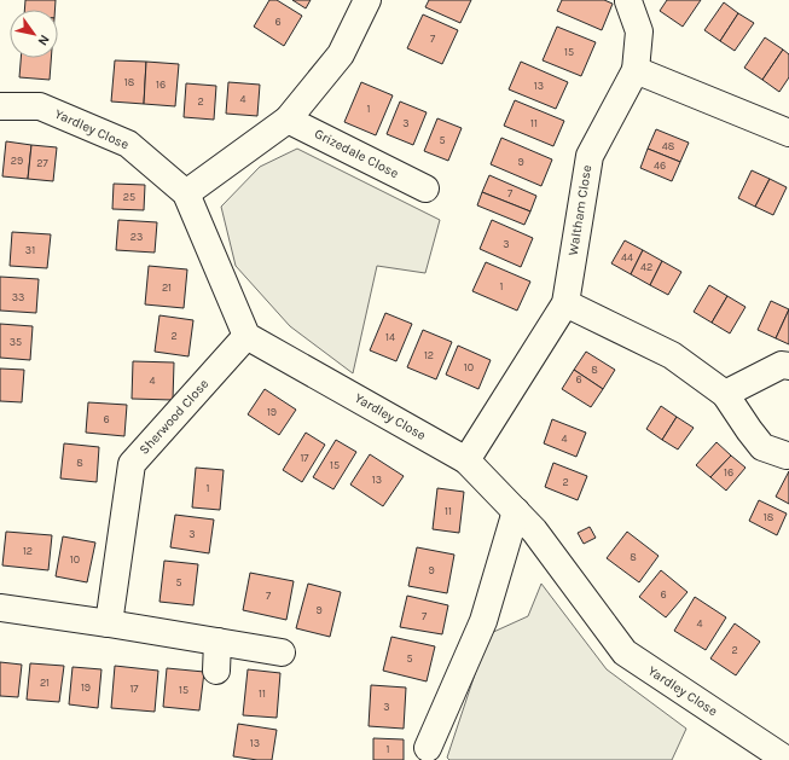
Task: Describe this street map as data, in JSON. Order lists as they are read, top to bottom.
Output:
{
  "streets": {
    "street": [
      "Yardley Close",
      "Grizedale Close",
      "Waltham Close",
      "Sherwood Close"
    ]
  },
  "crossings": [
    ["Yardley Close", "Waltham Close"],
    ["Yardley Close", "Sherwood Close"]
  ],
  "house_numbers": [
    "6",
    "7",
    "15",
    "18",
    "16",
    "13",
    "4",
    "2",
    "1",
    "3",
    "11",
    "5",
    "48",
    "29",
    "9",
    "27",
    "46",
    "7",
    "25",
    "23",
    "3",
    "31",
    "44",
    "42",
    "1",
    "21",
    "33",
    "2",
    "14",
    "35",
    "12",
    "10",
    "8",
    "6",
    "4",
    "19",
    "6",
    "4",
    "17",
    "8",
    "15",
    "16",
    "13",
    "2",
    "1",
    "11",
    "18",
    "3",
    "12",
    "8",
    "10",
    "9",
    "5",
    "6",
    "7",
    "9",
    "7",
    "4",
    "2",
    "5",
    "21",
    "19",
    "17",
    "15",
    "11",
    "3",
    "13",
    "1"
  ],
  "north": "bottom right"
}
